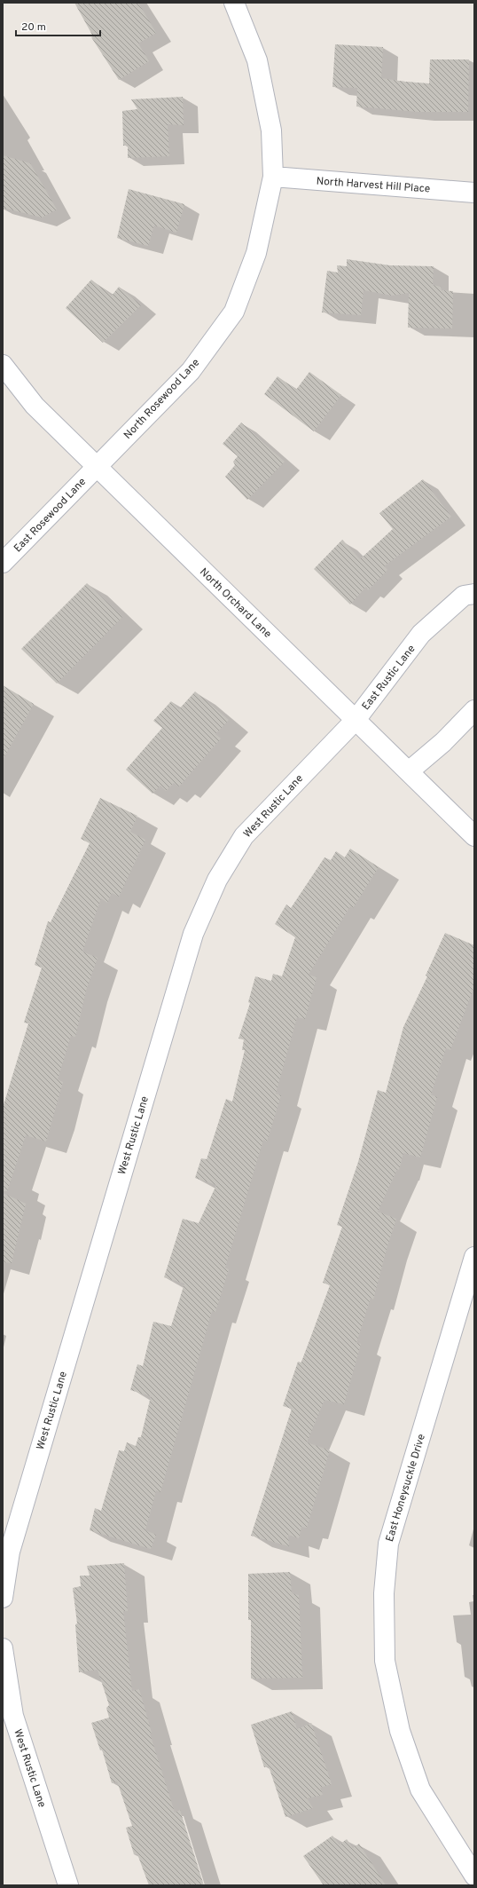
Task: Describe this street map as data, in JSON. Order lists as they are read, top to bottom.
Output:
{
  "streets": {
    "street": [
      "North Harvest Hill Place",
      "North Rosewood Lane",
      "East Rosewood Lane",
      "North Orchard Lane",
      "East Rustic Lane",
      "West Rustic Lane",
      "East Honeysuckle Drive"
    ]
  },
  "crossings": [
    ["North Harvest Hill Place", "North Rosewood Lane"],
    ["North Rosewood Lane", "East Rosewood Lane"],
    ["North Rosewood Lane", "North Orchard Lane"],
    ["East Rosewood Lane", "North Orchard Lane"],
    ["North Orchard Lane", "East Rustic Lane"],
    ["North Orchard Lane", "West Rustic Lane"],
    ["East Rustic Lane", "West Rustic Lane"]
  ],
  "scale_bar": "20 m"
}
